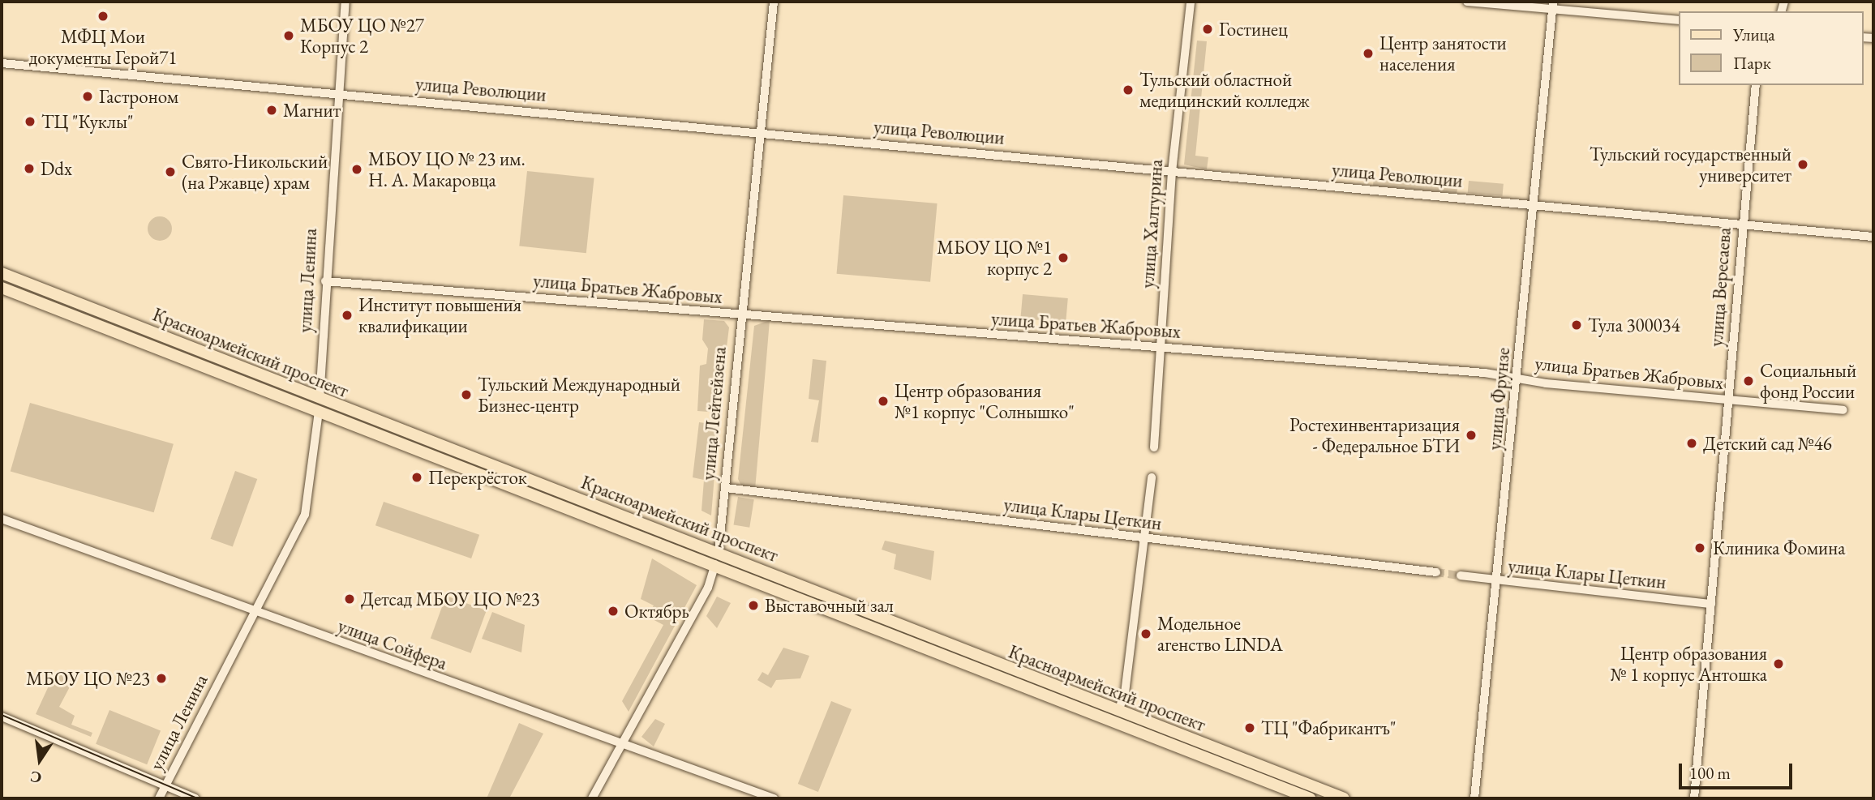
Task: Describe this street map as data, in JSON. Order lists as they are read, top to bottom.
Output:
{
  "streets": {
    "main road": ["улица Ленина", "Красноармейский проспект", "улица Лейтейзена"],
    "street": [
      "улица Революции",
      "улица Халтурина",
      "улица Вересаева",
      "улица Братьев Жабровых",
      "улица Фрунзе",
      "улица Клары Цеткин",
      "улица Сойфера"
    ]
  },
  "crossings": [
    ["улица Революции", "улица Халтурина"],
    ["улица Революции", "улица Ленина"],
    ["улица Революции", "улица Вересаева"],
    ["улица Революции", "улица Фрунзе"],
    ["улица Революции", "улица Лейтейзена"],
    ["улица Халтурина", "улица Братьев Жабровых"],
    ["улица Ленина", "улица Братьев Жабровых"],
    ["улица Ленина", "Красноармейский проспект"],
    ["улица Ленина", "улица Сойфера"],
    ["улица Вересаева", "улица Братьев Жабровых"],
    ["улица Вересаева", "улица Клары Цеткин"],
    ["улица Братьев Жабровых", "улица Фрунзе"],
    ["улица Братьев Жабровых", "улица Лейтейзена"],
    ["Красноармейский проспект", "улица Лейтейзена"],
    ["улица Фрунзе", "улица Клары Цеткин"],
    ["улица Лейтейзена", "улица Клары Цеткин"],
    ["улица Лейтейзена", "улица Сойфера"]
  ],
  "places": [
    "МФЦ Мои документы Герой71",
    "Гостинец",
    "МБОУ ЦО №27 Корпус 2",
    "Центр занятости населения",
    "Тульский областной медицинский колледж",
    "Гастроном",
    "Магнит",
    "ТЦ \"Куклы\"",
    "Тульский государственный университет",
    "Ddx",
    "МБОУ ЦО № 23 им. Н. А. Макаровца",
    "Свято-Никольский (на Ржавце) храм",
    "МБОУ ЦО №1 корпус 2",
    "Институт повышения квалификации",
    "Тула 300034",
    "Социальный фонд России",
    "Тульский Международный Бизнес-центр",
    "Центр образования №1 корпус \"Солнышко\"",
    "Ростехинвентаризация - Федеральное БТИ",
    "Детский сад №46",
    "Перекрёсток",
    "Клиника Фомина",
    "Детсад МБОУ ЦО №23",
    "Выставочный зал",
    "Октябрь",
    "Модельное агенство LINDA",
    "Центр образования № 1 корпус Антошка",
    "МБОУ ЦО №23",
    "ТЦ \"Фабрикантъ\""
  ],
  "legend": ["Улица", "Парк"],
  "scale_bar": "100 m",
  "north": "bottom"
}
